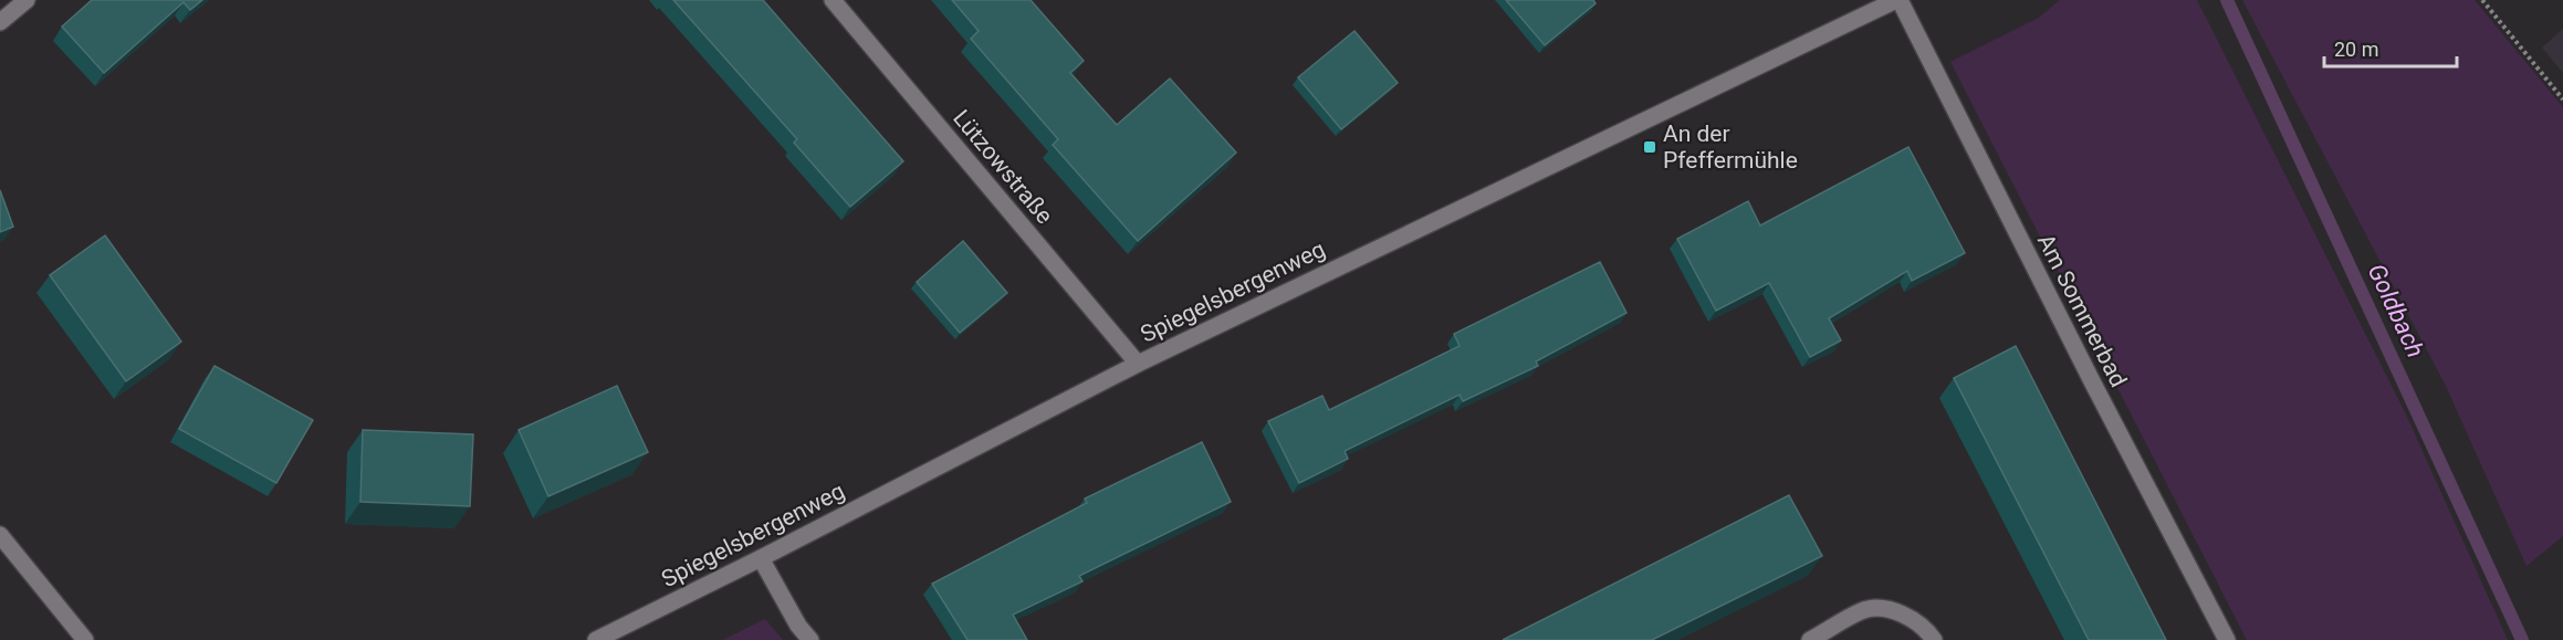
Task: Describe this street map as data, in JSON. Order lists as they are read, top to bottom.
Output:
{
  "streets": {
    "street": ["Lützowstraße", "Spiegelsbergenweg", "Am Sommerbad"]
  },
  "crossings": [
    ["Lützowstraße", "Spiegelsbergenweg"],
    ["Spiegelsbergenweg", "Am Sommerbad"]
  ],
  "water": ["Goldbach"],
  "places": {
    "transit": ["An der Pfeffermühle"]
  },
  "scale_bar": "20 m"
}
